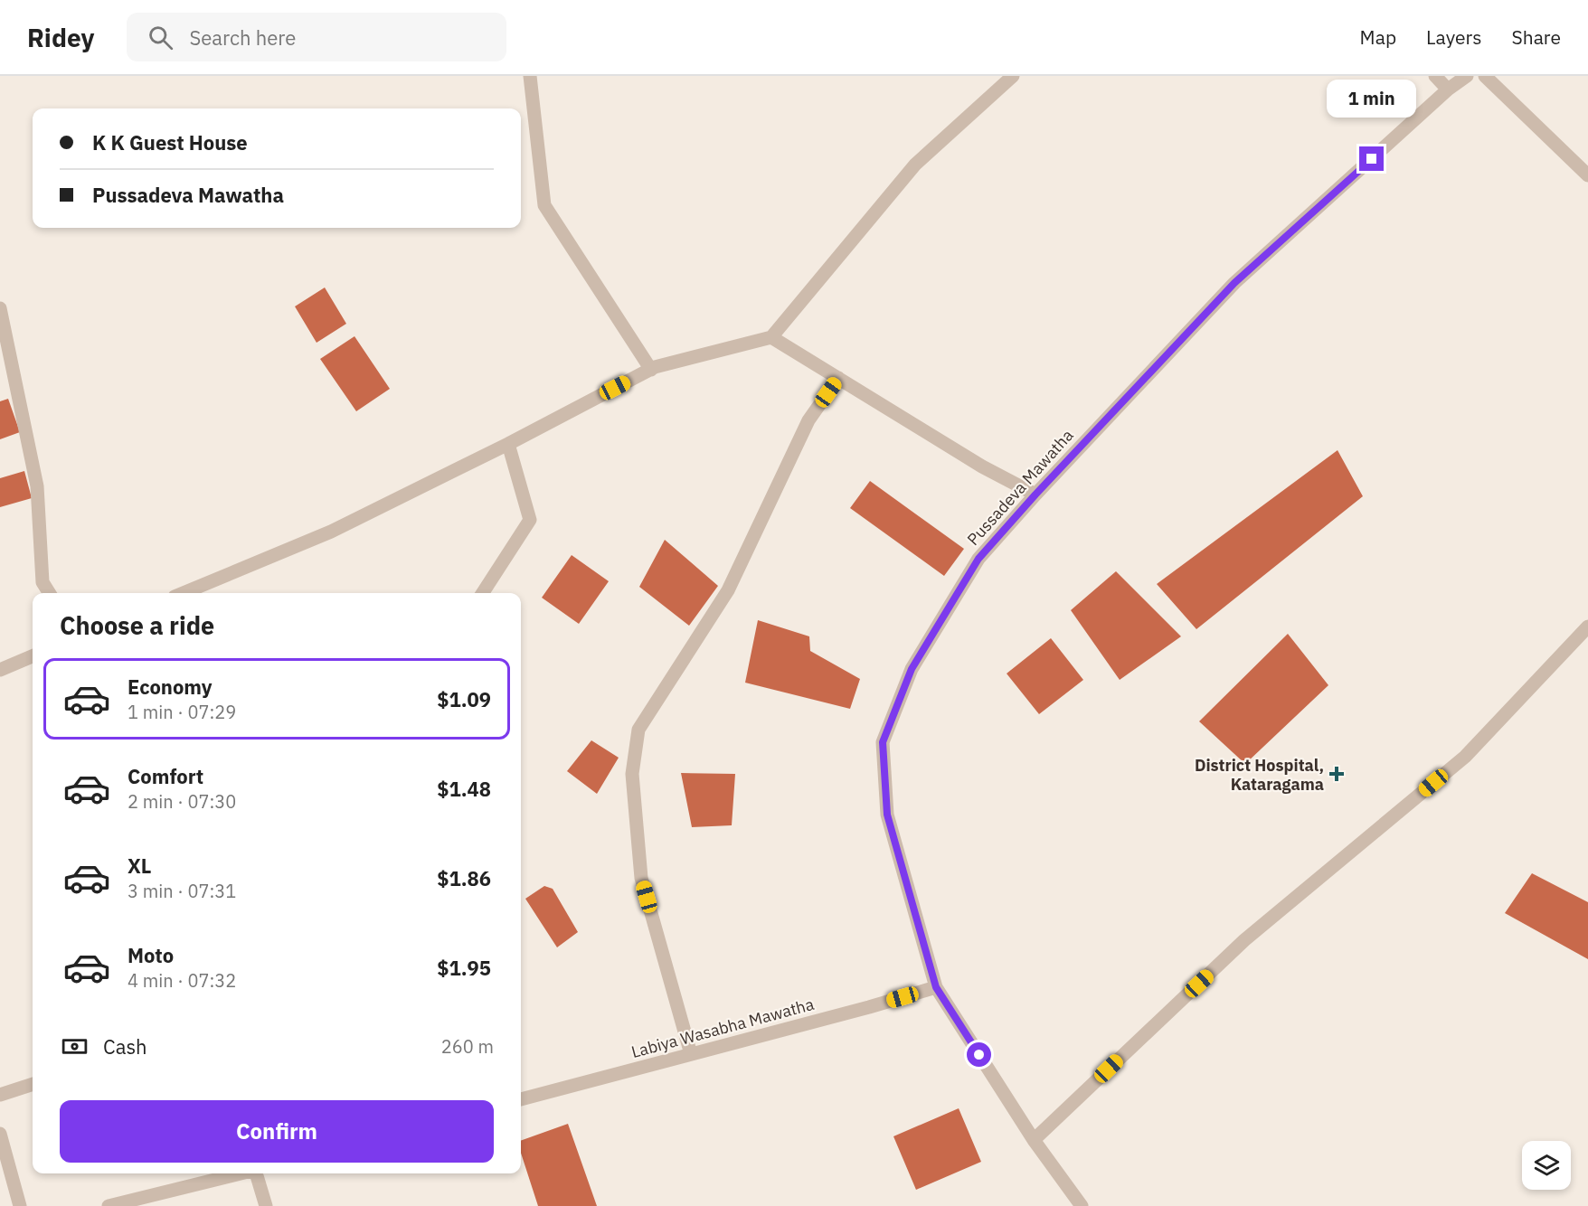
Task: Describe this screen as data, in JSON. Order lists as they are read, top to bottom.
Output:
{
  "streets": {
    "street": ["Pussadeva Mawatha", "Labiya Wasabha Mawatha"]
  },
  "crossings": [
    ["Pussadeva Mawatha", "Labiya Wasabha Mawatha"]
  ],
  "places": {
    "health": ["District Hospital, Kataragama"]
  },
  "page": {
    "header": "Ridey",
    "search": "Search here",
    "nav": ["Map", "Layers", "Share"],
    "bubble": "1 min",
    "banner": ["K K Guest House", "Pussadeva Mawatha"],
    "heading": "Choose a ride",
    "list": [
      {
        "name": "Economy",
        "note": "1 min · 07:29",
        "value": "$1.09"
      },
      {
        "name": "Comfort",
        "note": "2 min · 07:30",
        "value": "$1.48"
      },
      {
        "name": "XL",
        "note": "3 min · 07:31",
        "value": "$1.86"
      },
      {
        "name": "Moto",
        "note": "4 min · 07:32",
        "value": "$1.95"
      }
    ],
    "pay": ["Cash", "260 m"],
    "buttons": "Confirm"
  }
}
